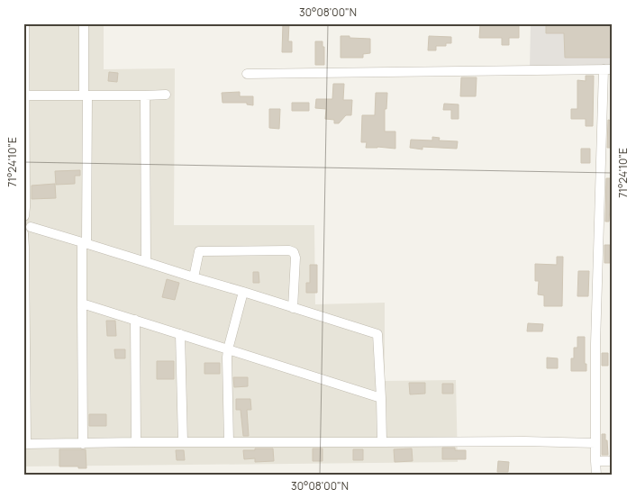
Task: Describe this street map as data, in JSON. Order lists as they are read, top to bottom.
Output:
{
  "coordinates": ["30°08'00\"N", "71°24'10\"E"]
}
